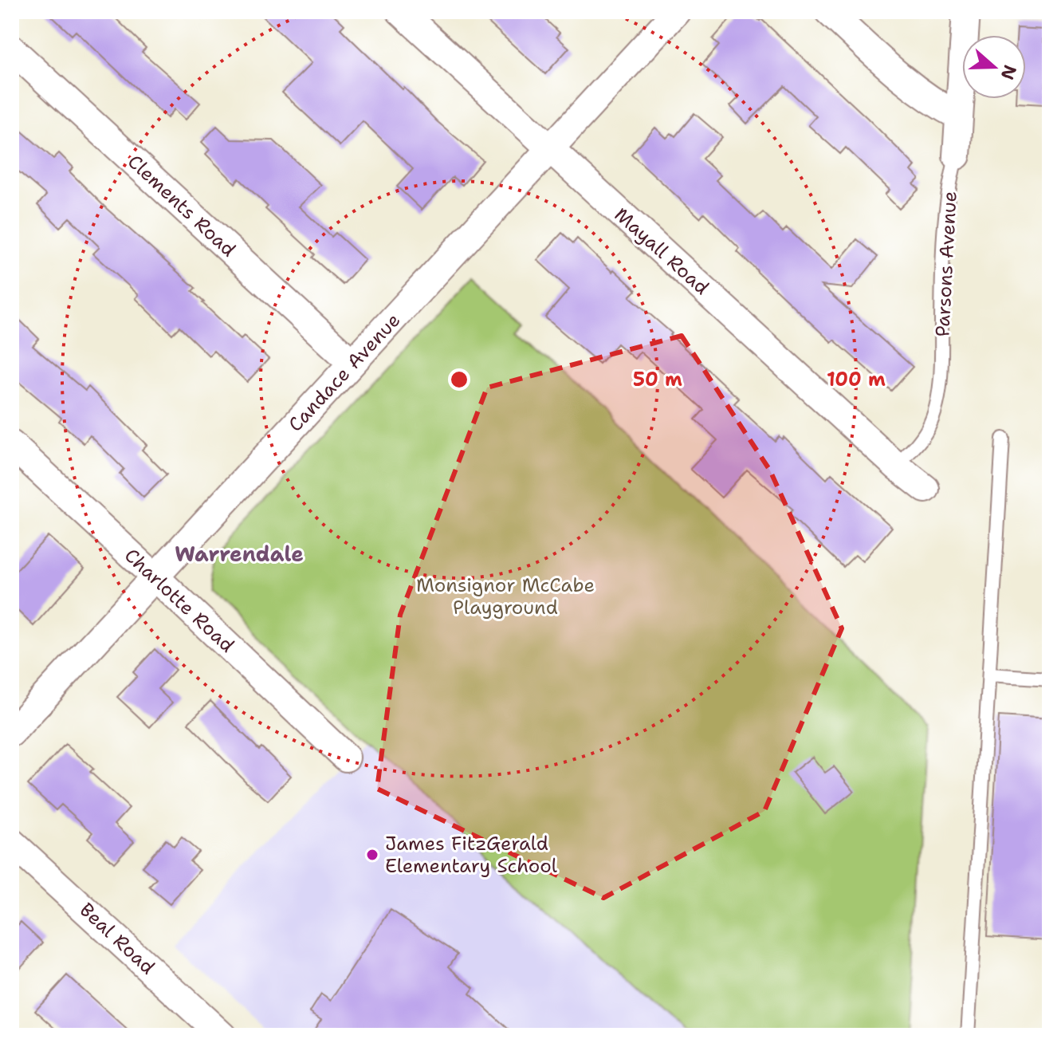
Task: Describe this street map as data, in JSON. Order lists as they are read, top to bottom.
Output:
{
  "streets": {
    "street": [
      "Clements Road",
      "Mayall Road",
      "Parsons Avenue",
      "Candace Avenue",
      "Charlotte Road",
      "Beal Road"
    ]
  },
  "crossings": [
    ["Clements Road", "Candace Avenue"],
    ["Mayall Road", "Parsons Avenue"],
    ["Mayall Road", "Candace Avenue"],
    ["Candace Avenue", "Charlotte Road"]
  ],
  "districts": ["Warrendale"],
  "parks": ["Monsignor McCabe Playground"],
  "places": ["James FitzGerald Elementary School"],
  "north": "right",
  "rings": ["50 m", "100 m"]
}
